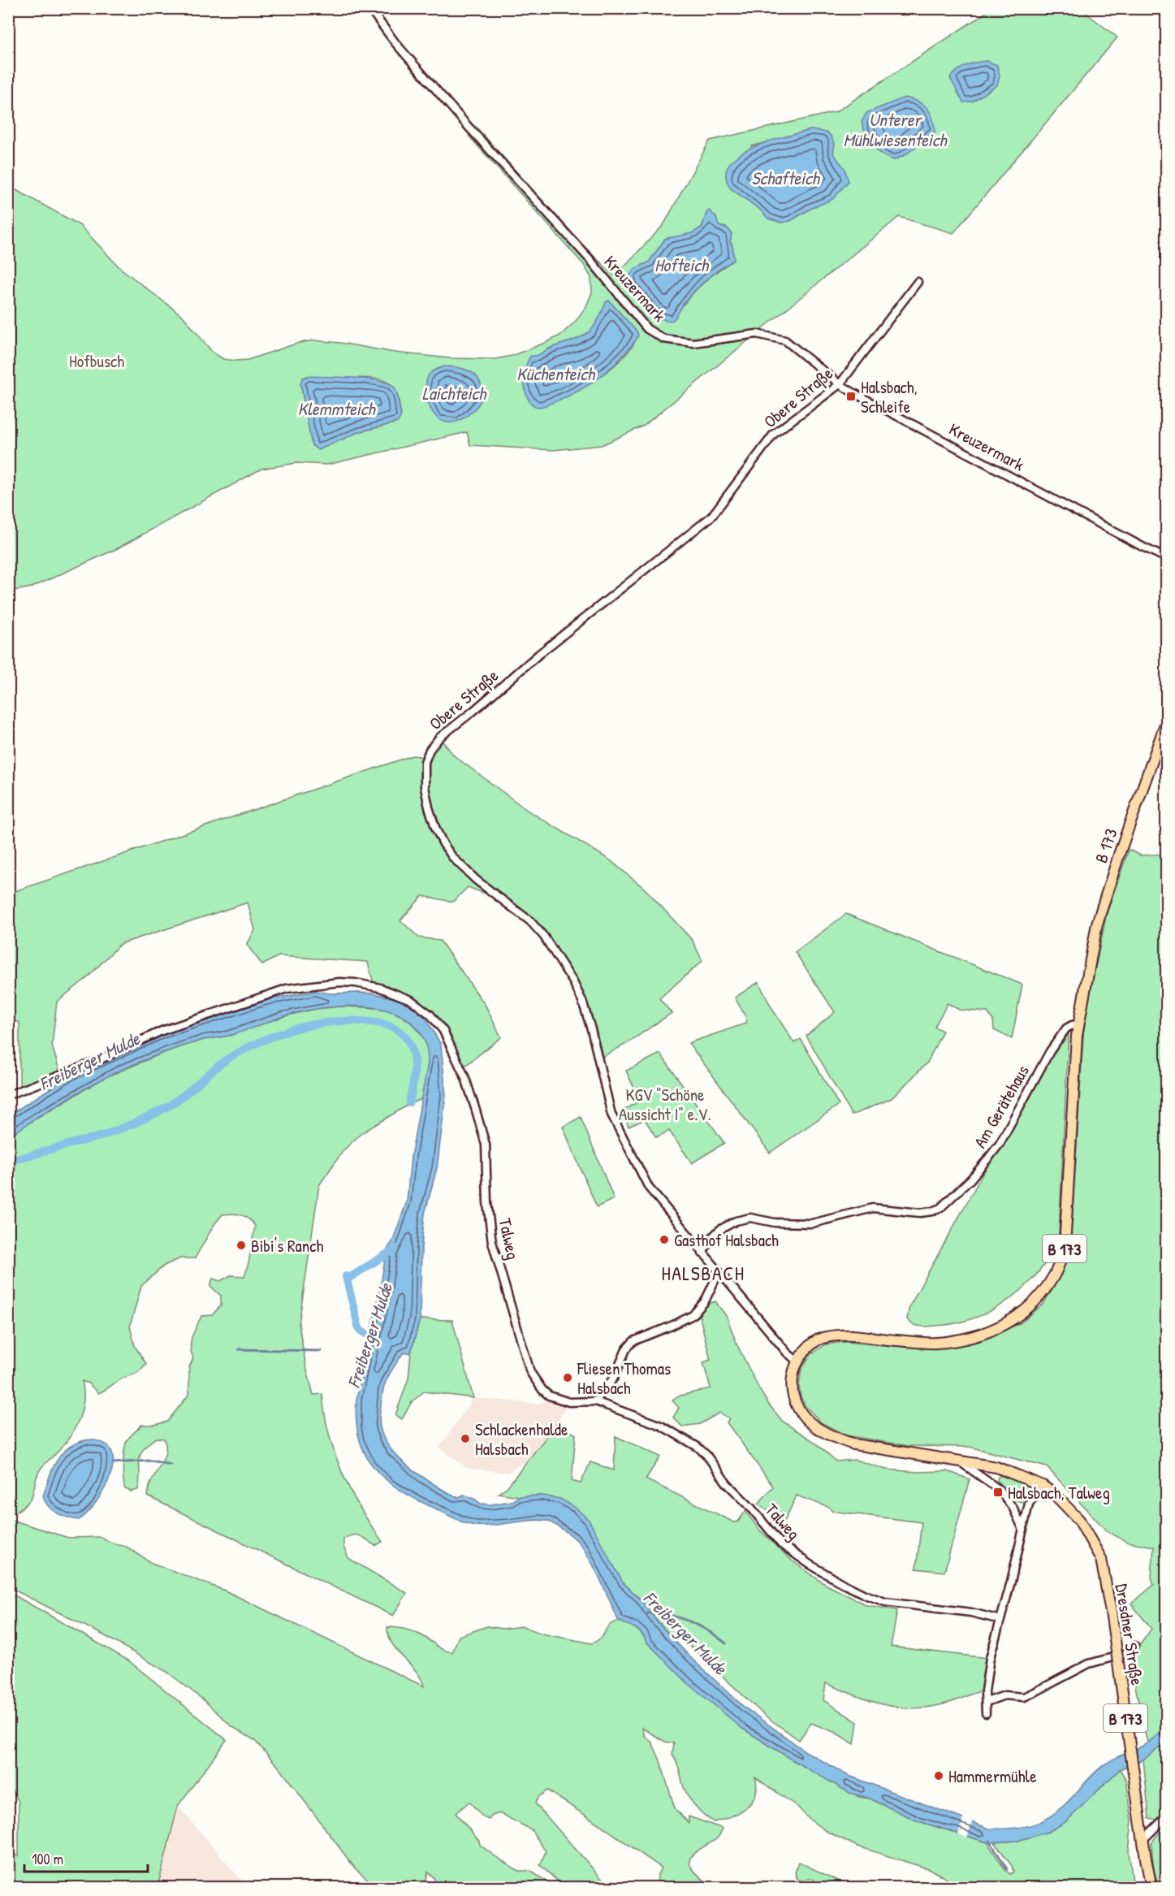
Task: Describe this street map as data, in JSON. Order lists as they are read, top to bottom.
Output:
{
  "streets": {
    "main road": ["B 173", "Dresdner Straße"],
    "street": [
      "Kreuzermark",
      "Obere Straße",
      "Am Gerätehaus",
      "Talweg"
    ]
  },
  "crossings": [
    ["Kreuzermark", "Obere Straße"],
    ["Obere Straße", "B 173"],
    ["Obere Straße", "Am Gerätehaus"],
    ["B 173", "Am Gerätehaus"],
    ["B 173", "Dresdner Straße"]
  ],
  "districts": ["HALSBACH"],
  "water": [
    "Unterer Mühlwiesenteich",
    "Schafteich",
    "Hofteich",
    "Küchenteich",
    "Laichteich",
    "Klemmteich",
    "Freiberger Mulde"
  ],
  "parks": ["Hofbusch", "KGV \"Schöne Aussicht I\" e.V."],
  "places": {
    "transit": ["Halsbach, Schleife", "Halsbach, Talweg"],
    "other": [
      "Gasthof Halsbach",
      "Bibi's Ranch",
      "Fliesen Thomas Halsbach",
      "Schlackenhalde Halsbach",
      "Hammermühle"
    ]
  },
  "scale_bar": "100 m"
}
